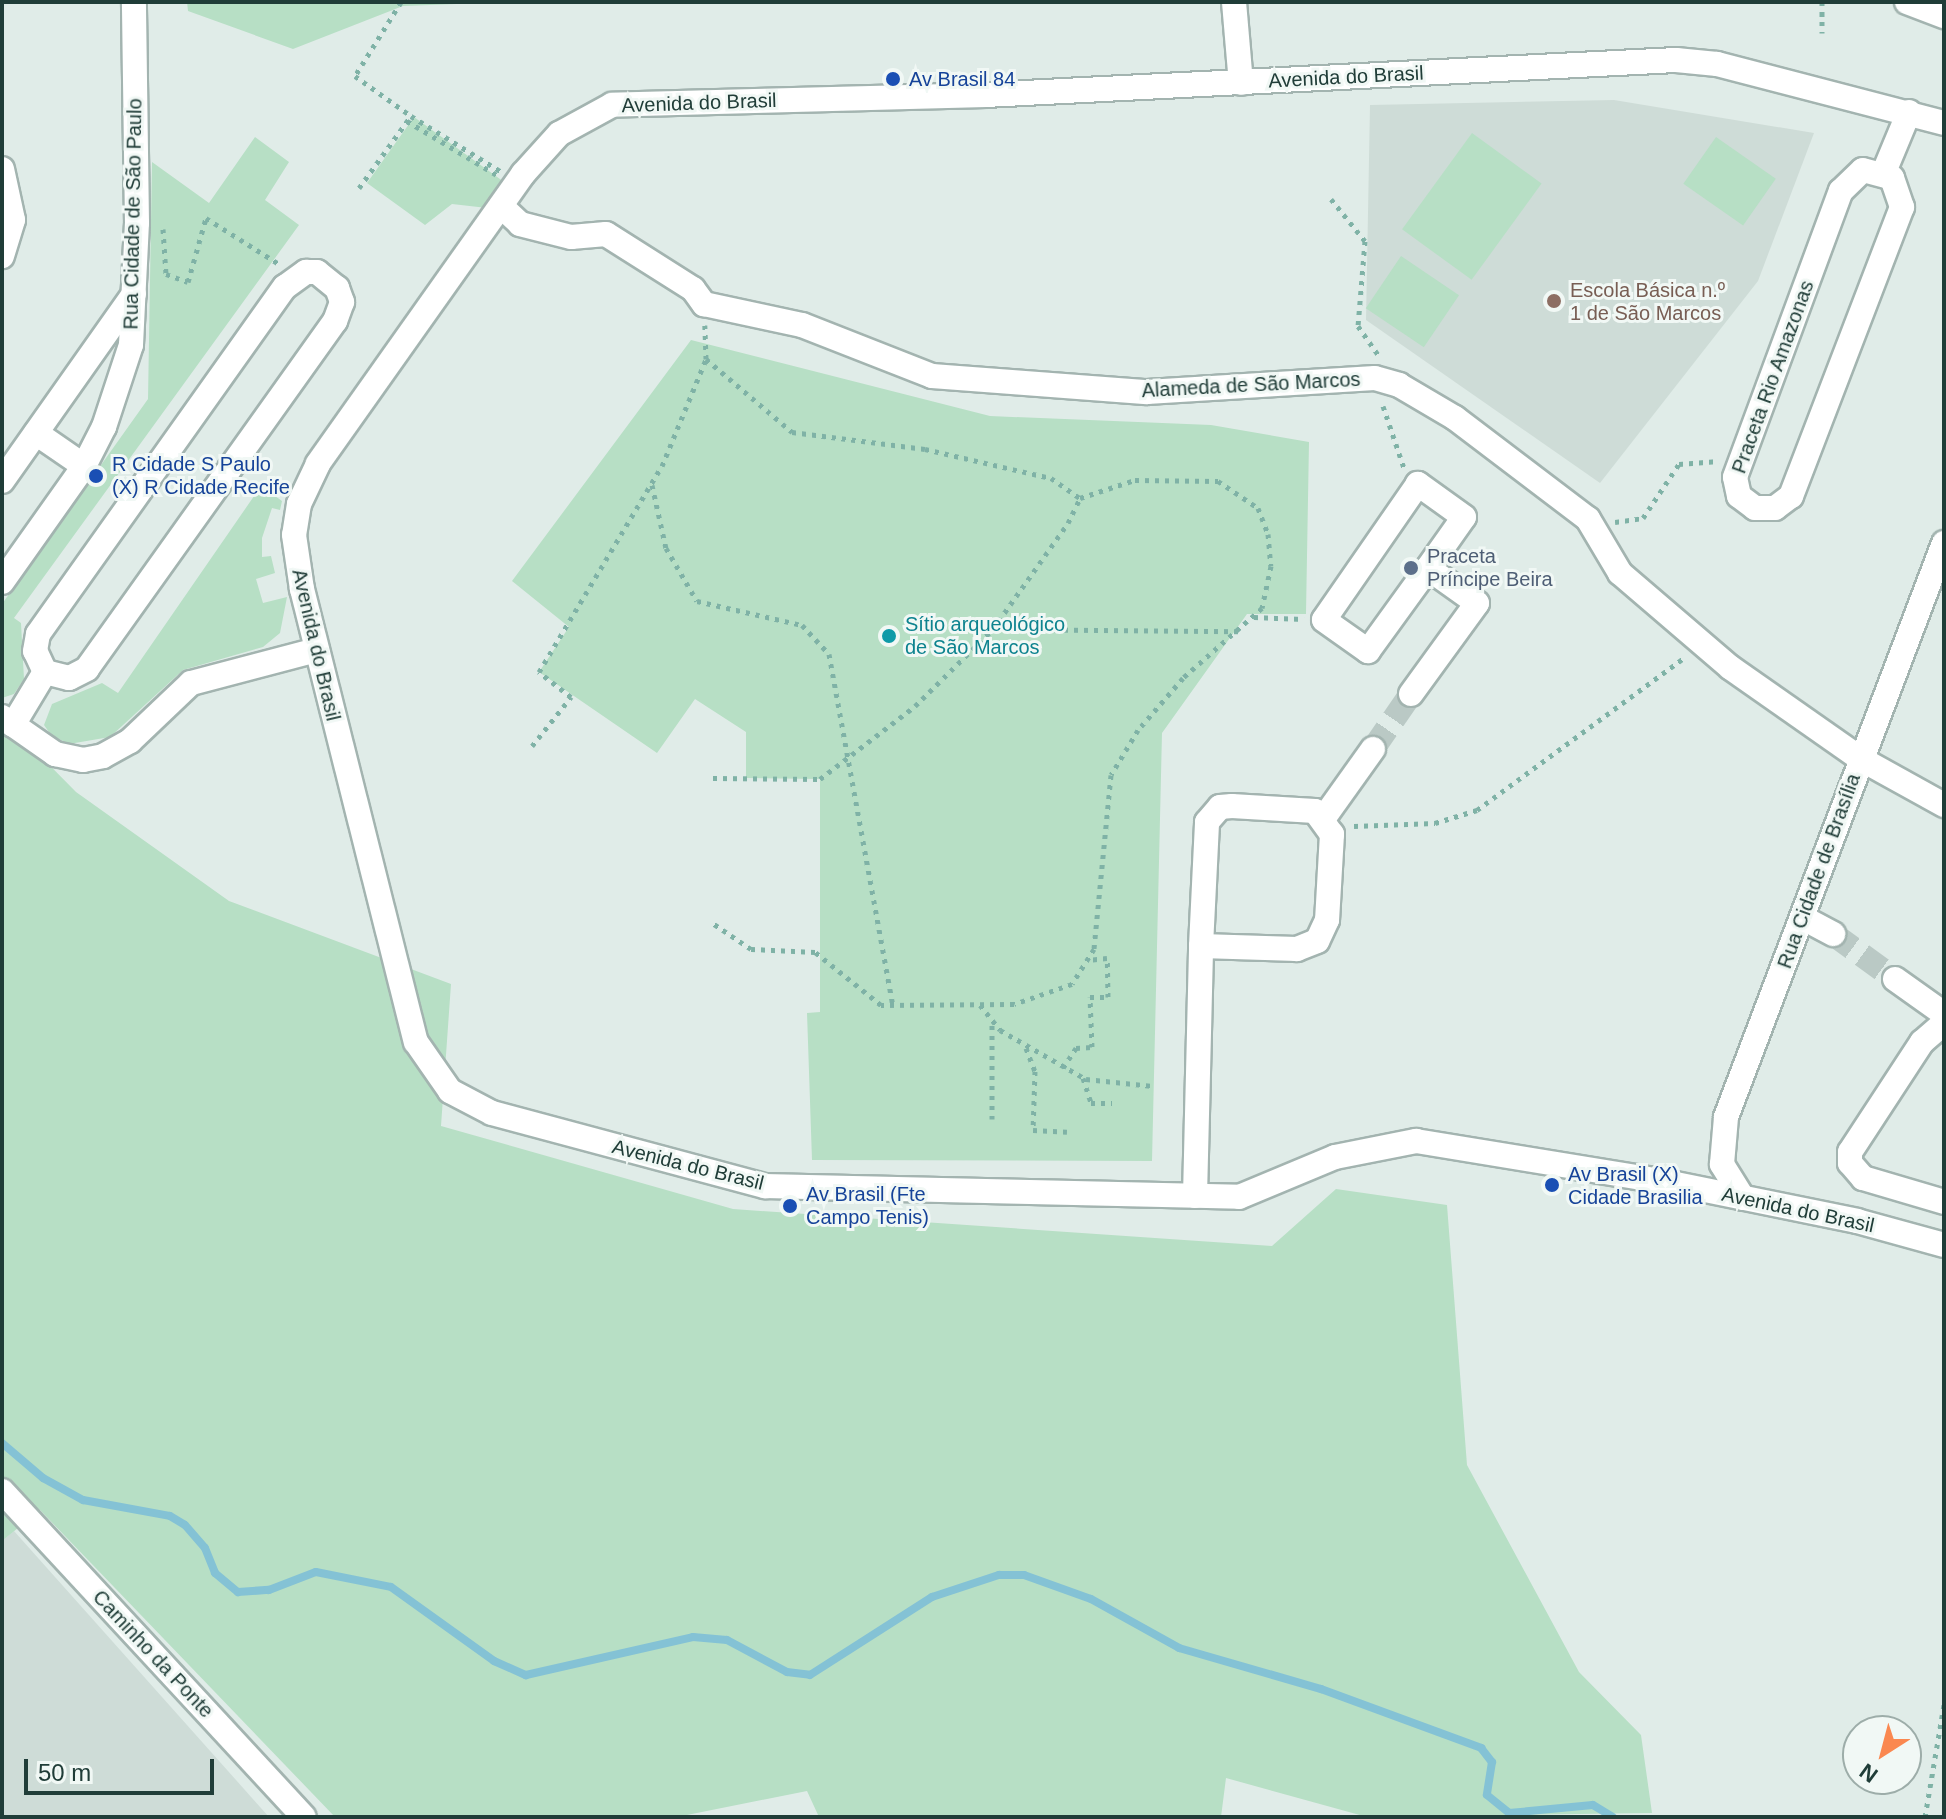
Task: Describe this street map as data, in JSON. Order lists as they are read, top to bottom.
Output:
{
  "streets": {
    "street": [
      "Avenida do Brasil",
      "Rua Cidade de São Paulo",
      "Praceta Rio Amazonas",
      "Alameda de São Marcos",
      "Rua Cidade de Brasília",
      "Caminho da Ponte"
    ]
  },
  "crossings": [
    ["Avenida do Brasil", "Rua Cidade de Brasília"],
    ["Alameda de São Marcos", "Rua Cidade de Brasília"]
  ],
  "places": [
    "Av Brasil 84",
    "Escola Básica n.º 1 de São Marcos",
    "R Cidade S Paulo (X) R Cidade Recife",
    "Praceta Príncipe Beira",
    "Sítio arqueológico de São Marcos",
    "Av Brasil (X) Cidade Brasilia",
    "Av Brasil (Fte Campo Tenis)"
  ],
  "scale_bar": "50 m",
  "north": "bottom left"
}
